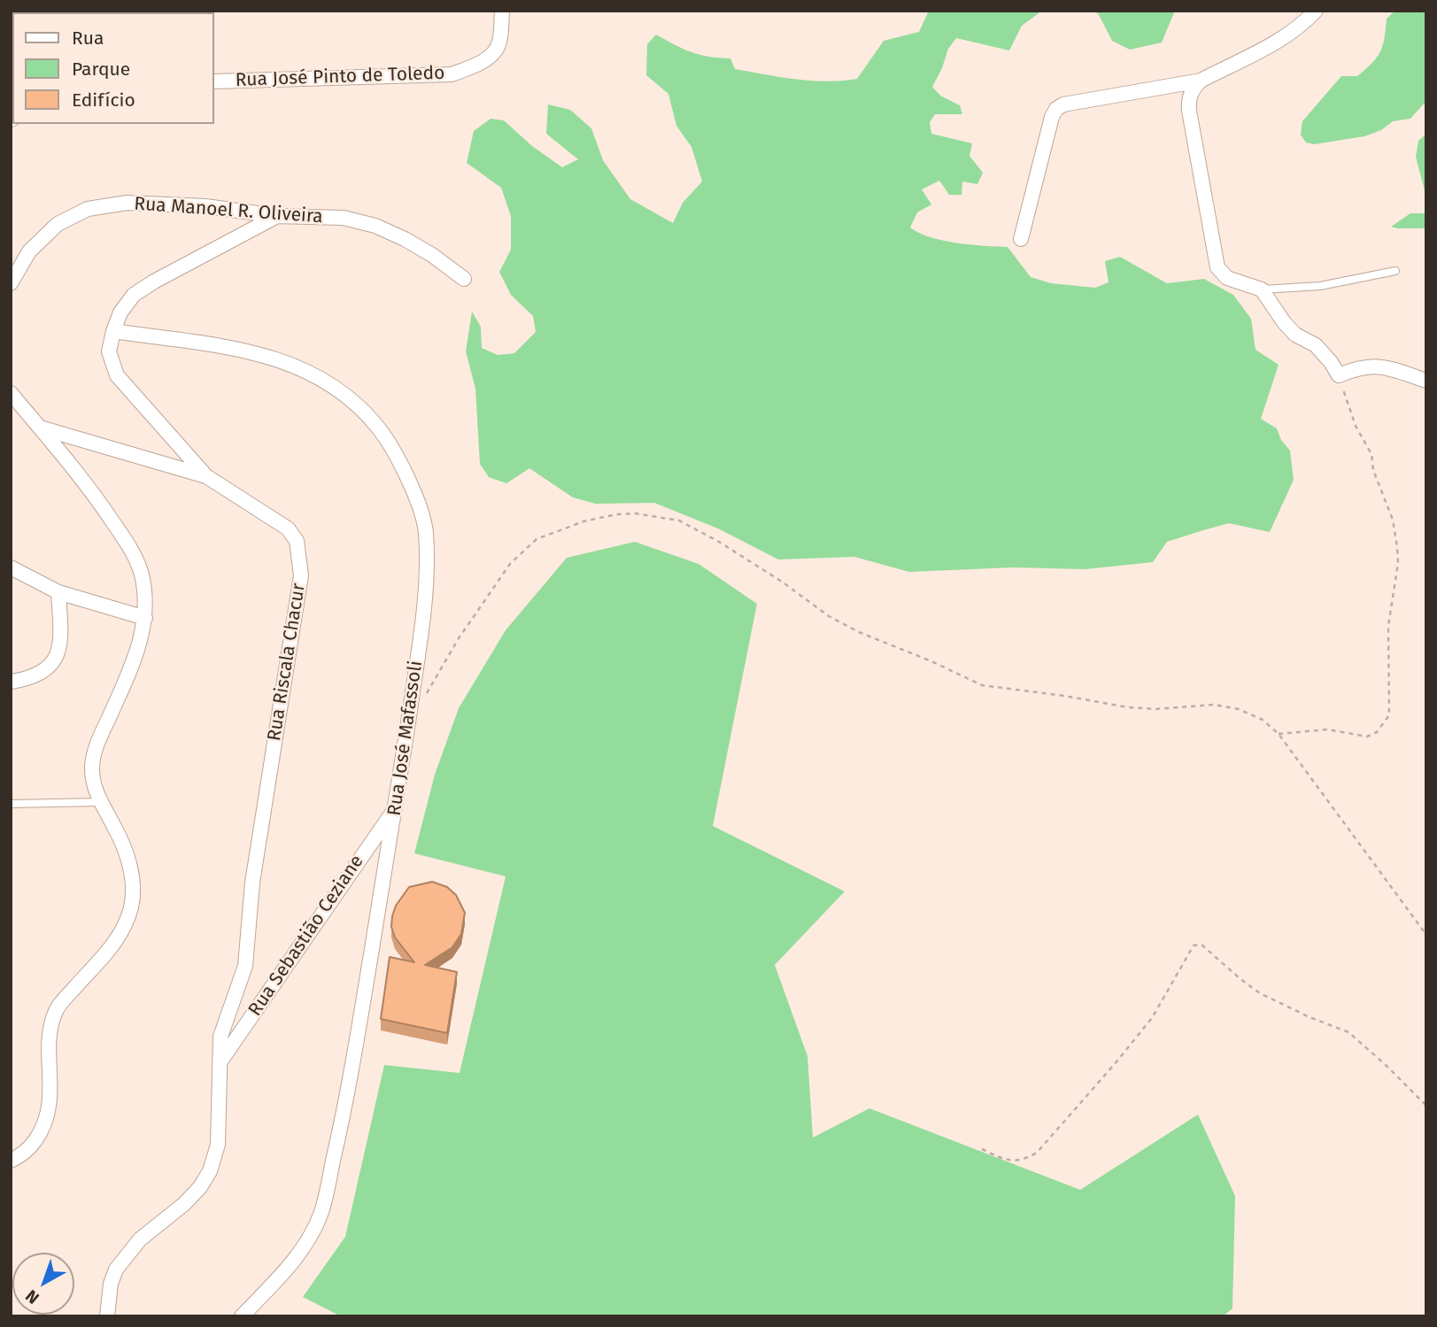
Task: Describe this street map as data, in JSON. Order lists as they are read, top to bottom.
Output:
{
  "streets": {
    "street": [
      "Rua José Pinto de Toledo",
      "Rua Manoel R. Oliveira",
      "Rua Riscala Chacur",
      "Rua José Mafassoli",
      "Rua Sebastião Ceziane"
    ]
  },
  "crossings": [
    ["Rua Riscala Chacur", "Rua Sebastião Ceziane"],
    ["Rua José Mafassoli", "Rua Sebastião Ceziane"]
  ],
  "legend": ["Rua", "Parque", "Edifício"],
  "north": "bottom left"
}
